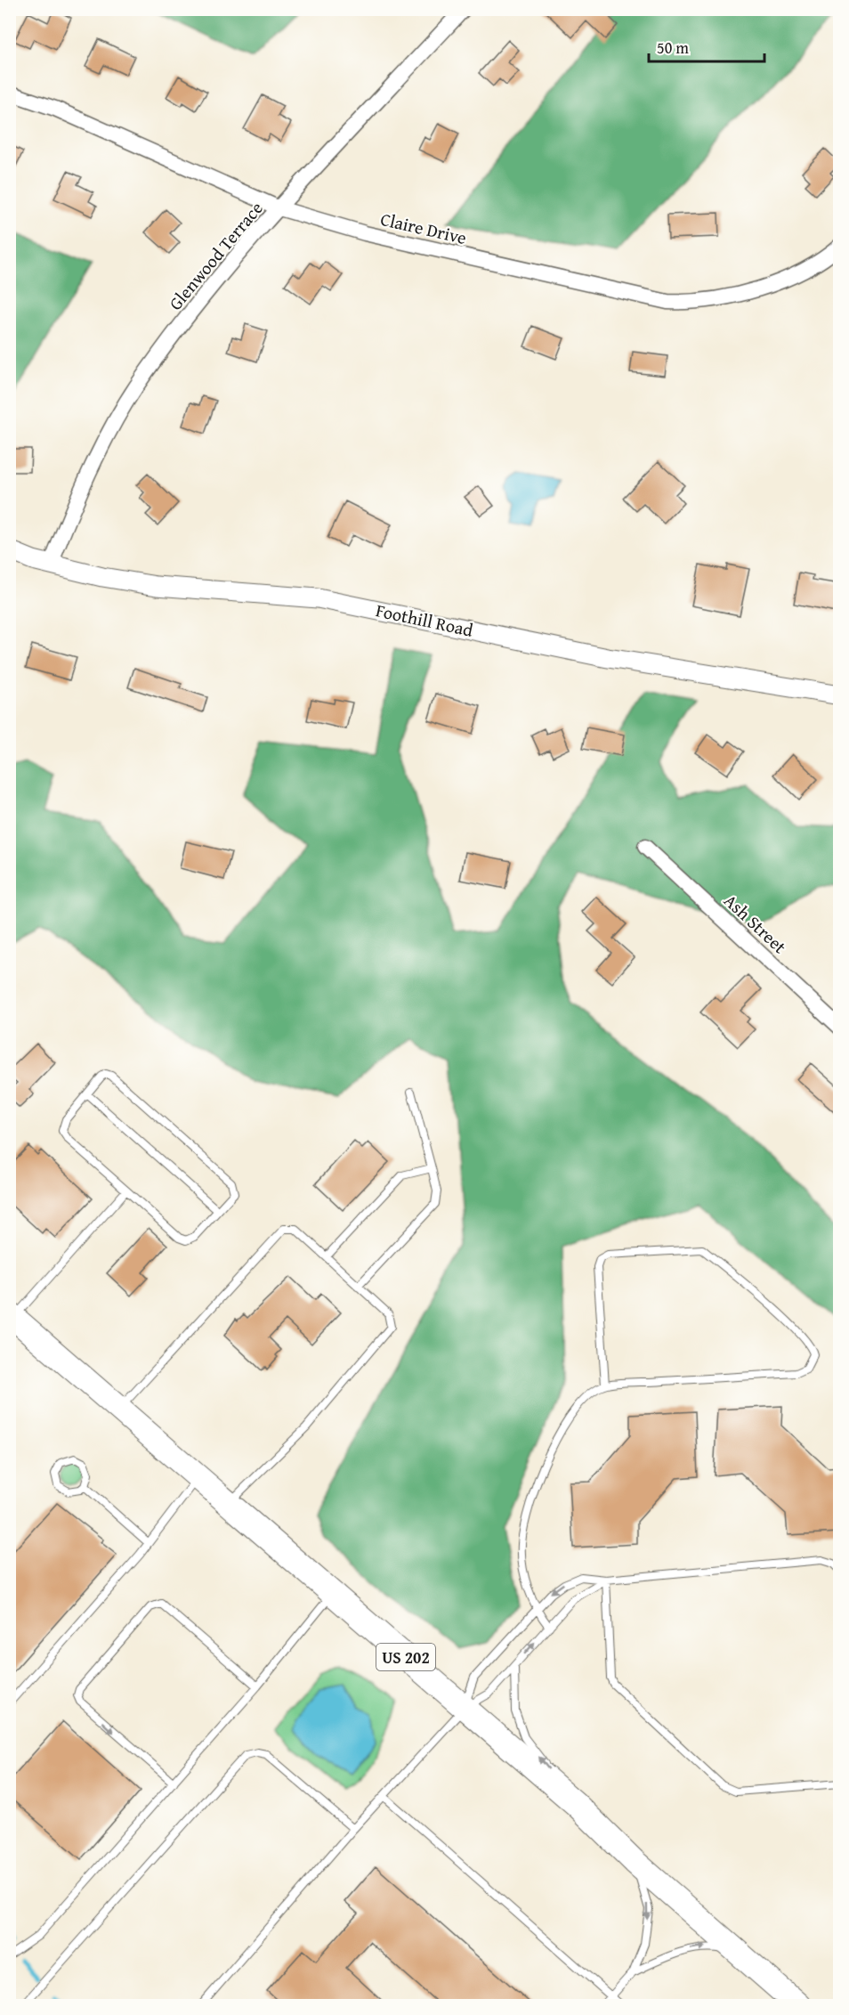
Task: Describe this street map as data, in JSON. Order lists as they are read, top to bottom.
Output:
{
  "streets": {
    "highway": ["US 202"],
    "street": [
      "Claire Drive",
      "Glenwood Terrace",
      "Foothill Road",
      "Ash Street"
    ]
  },
  "crossings": [
    ["Claire Drive", "Glenwood Terrace"],
    ["Glenwood Terrace", "Foothill Road"]
  ],
  "scale_bar": "50 m"
}
